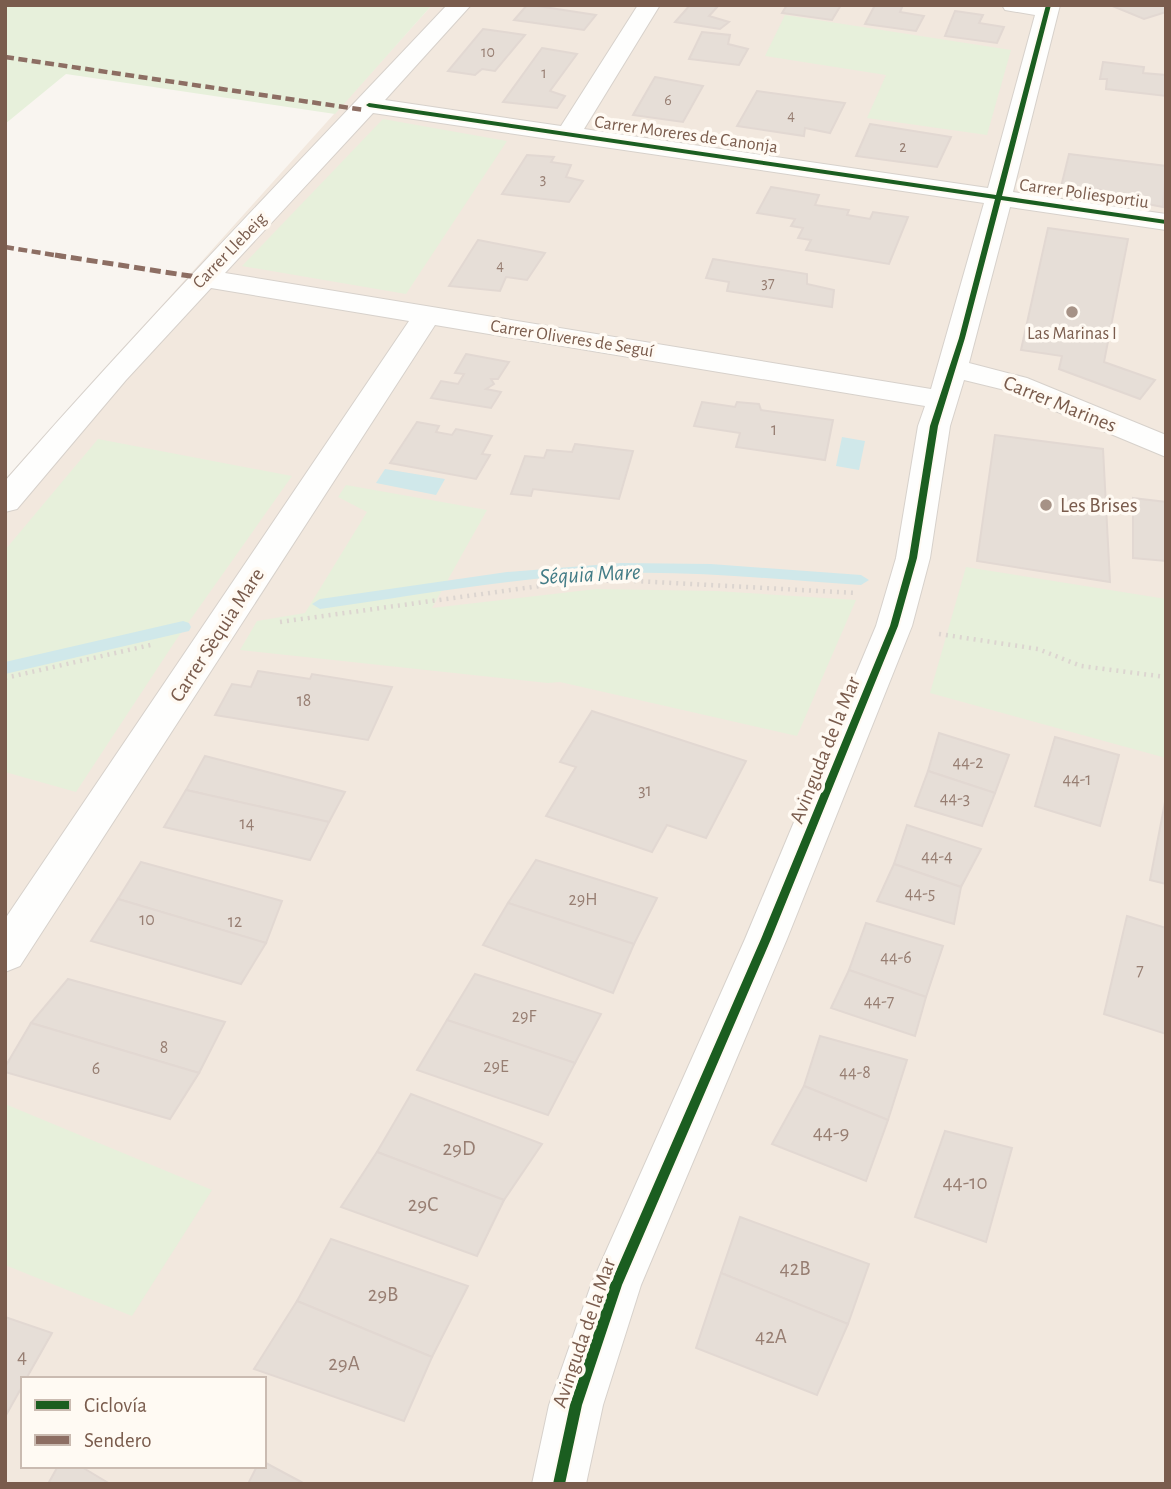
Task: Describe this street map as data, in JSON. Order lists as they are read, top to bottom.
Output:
{
  "streets": {
    "street": [
      "Carrer Moreres de Canonja",
      "Carrer Poliesportiu",
      "Carrer Llebeig",
      "Carrer Oliveres de Seguí",
      "Carrer Marines",
      "Carrer Sèquia Mare",
      "Avinguda de la Mar"
    ]
  },
  "crossings": [
    ["Carrer Moreres de Canonja", "Carrer Poliesportiu"],
    ["Carrer Moreres de Canonja", "Carrer Llebeig"],
    ["Carrer Moreres de Canonja", "Avinguda de la Mar"],
    ["Carrer Poliesportiu", "Avinguda de la Mar"],
    ["Carrer Llebeig", "Carrer Oliveres de Seguí"],
    ["Carrer Oliveres de Seguí", "Carrer Marines"],
    ["Carrer Oliveres de Seguí", "Carrer Sèquia Mare"],
    ["Carrer Oliveres de Seguí", "Avinguda de la Mar"],
    ["Carrer Marines", "Avinguda de la Mar"]
  ],
  "water": ["Séquia Mare"],
  "places": ["Las Marinas I", "Les Brises"],
  "house_numbers": [
    "10",
    "1",
    "6",
    "4",
    "2",
    "3",
    "4",
    "37",
    "1",
    "18",
    "44-2",
    "44-1",
    "31",
    "44-3",
    "14",
    "44-4",
    "44-5",
    "29H",
    "10",
    "12",
    "44-6",
    "7",
    "44-7",
    "29F",
    "8",
    "29E",
    "6",
    "44-8",
    "44-9",
    "29D",
    "44-10",
    "29C",
    "42B",
    "29B",
    "42A",
    "4",
    "29A"
  ],
  "legend": ["Ciclovía", "Sendero"]
}
